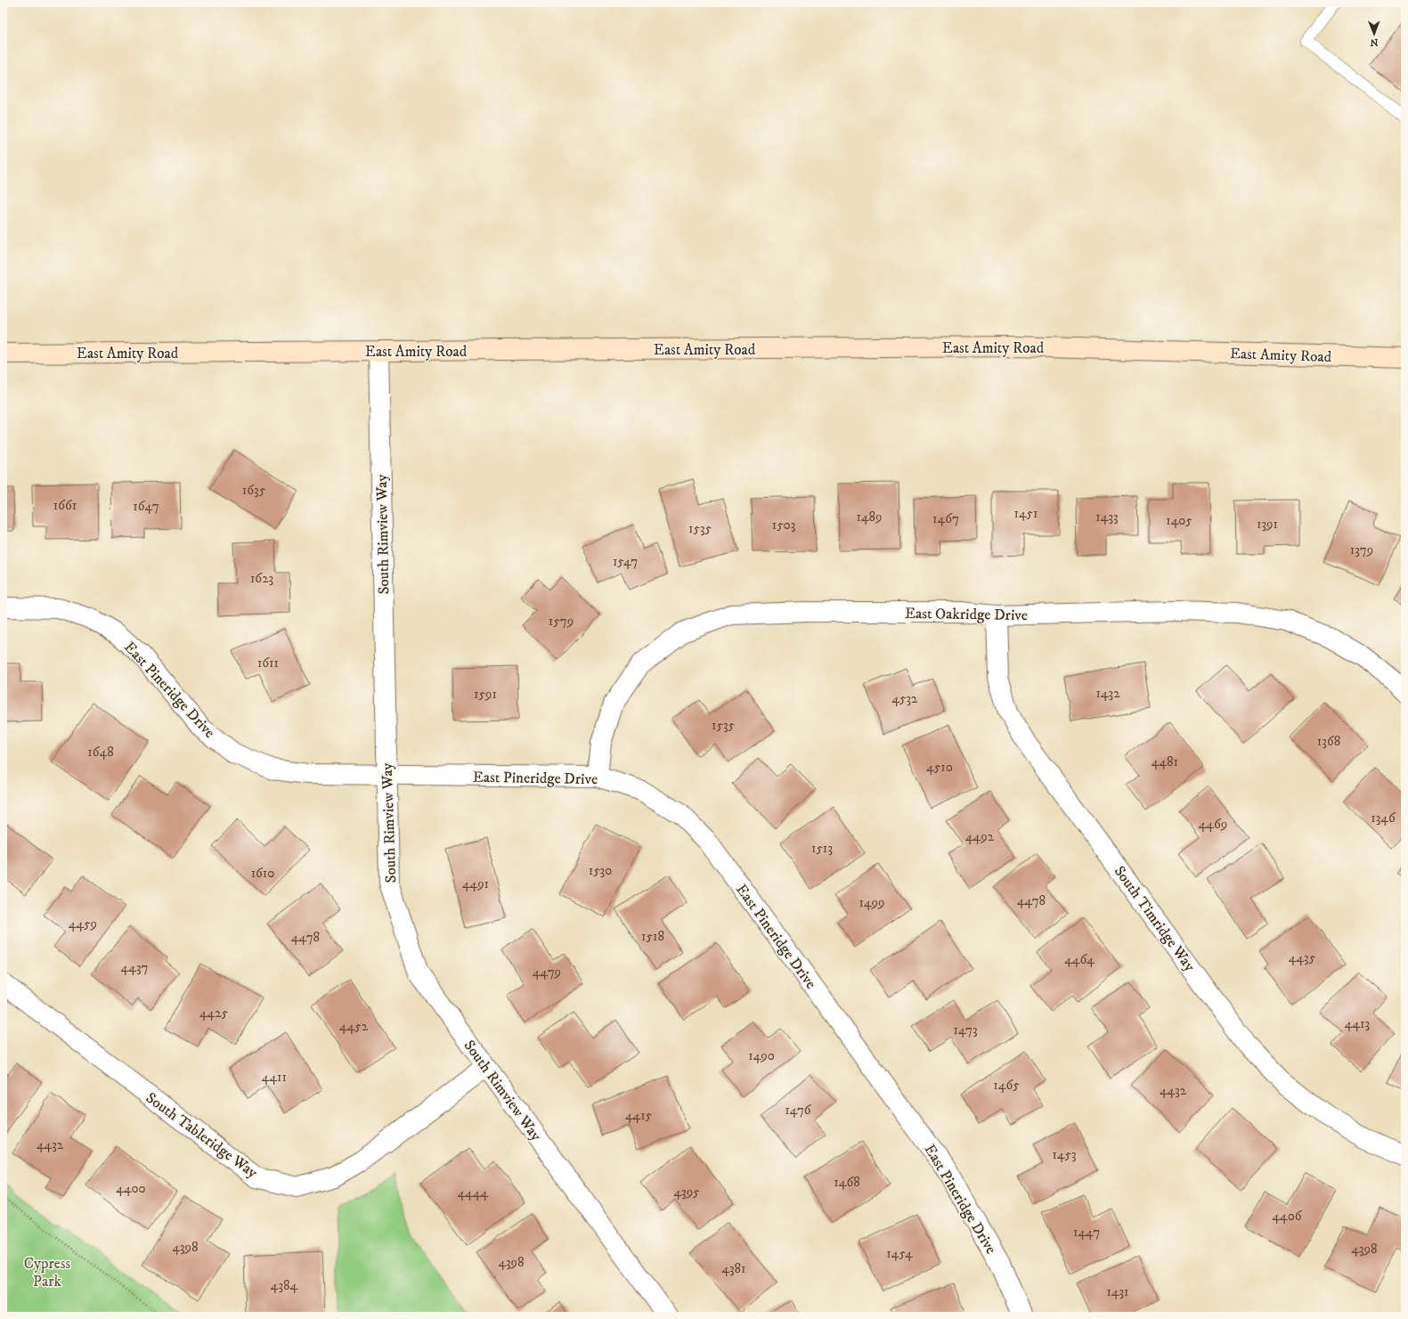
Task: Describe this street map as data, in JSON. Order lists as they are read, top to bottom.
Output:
{
  "streets": {
    "street": [
      "East Amity Road",
      "South Rimview Way",
      "East Oakridge Drive",
      "East Pineridge Drive",
      "South Timridge Way",
      "South Tableridge Way"
    ]
  },
  "crossings": [
    ["East Amity Road", "South Rimview Way"],
    ["South Rimview Way", "East Pineridge Drive"],
    ["South Rimview Way", "South Tableridge Way"],
    ["East Oakridge Drive", "East Pineridge Drive"],
    ["East Oakridge Drive", "South Timridge Way"]
  ],
  "parks": ["Cypress Park"],
  "house_numbers": [
    "1635",
    "1661",
    "1647",
    "1451",
    "1489",
    "1433",
    "1467",
    "1405",
    "1391",
    "1503",
    "1535",
    "1379",
    "1547",
    "1623",
    "1579",
    "1611",
    "1432",
    "1591",
    "4532",
    "1535",
    "1368",
    "1648",
    "4481",
    "4510",
    "1346",
    "4469",
    "4492",
    "1513",
    "1530",
    "1610",
    "4491",
    "4478",
    "1499",
    "4459",
    "1518",
    "4478",
    "4435",
    "4464",
    "4437",
    "4479",
    "4425",
    "4413",
    "4452",
    "1473",
    "1490",
    "4411",
    "1465",
    "4432",
    "1476",
    "4415",
    "4432",
    "1453",
    "1468",
    "4400",
    "4395",
    "4444",
    "4406",
    "1447",
    "4398",
    "4398",
    "1454",
    "4398",
    "4381",
    "4384",
    "1431"
  ],
  "north": "bottom"
}
